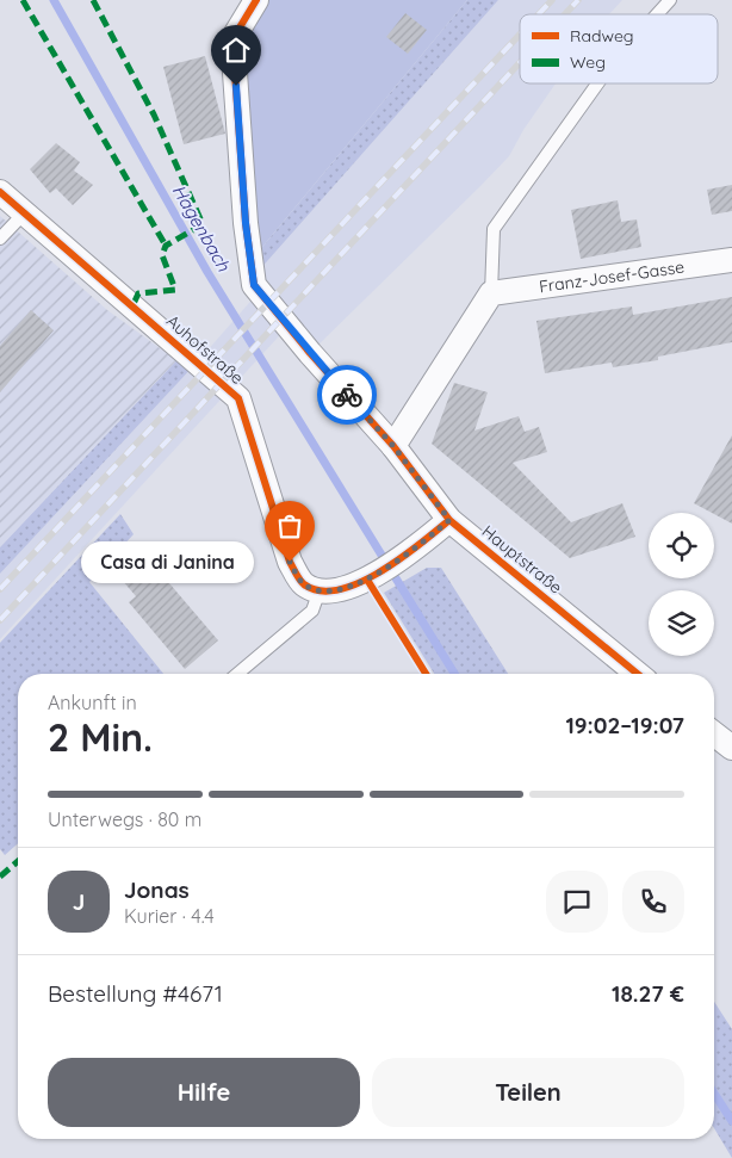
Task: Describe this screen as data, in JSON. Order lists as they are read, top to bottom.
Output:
{
  "streets": {
    "street": ["Franz-Josef-Gasse", "Auhofstraße", "Hauptstraße"]
  },
  "water": ["Hagenbach"],
  "places": ["Casa di Janina"],
  "legend": ["Radweg", "Weg"],
  "page": {
    "bubble": "Casa di Janina",
    "heading": ["2 Min.", "Ankunft in", "19:02–19:07"],
    "panel": [
      "Jonas",
      "Kurier · 4.4",
      "Bestellung #4671",
      "18.27 €"
    ],
    "bar": "Unterwegs · 80 m",
    "round": "J",
    "buttons": ["Hilfe", "Teilen"]
  }
}
